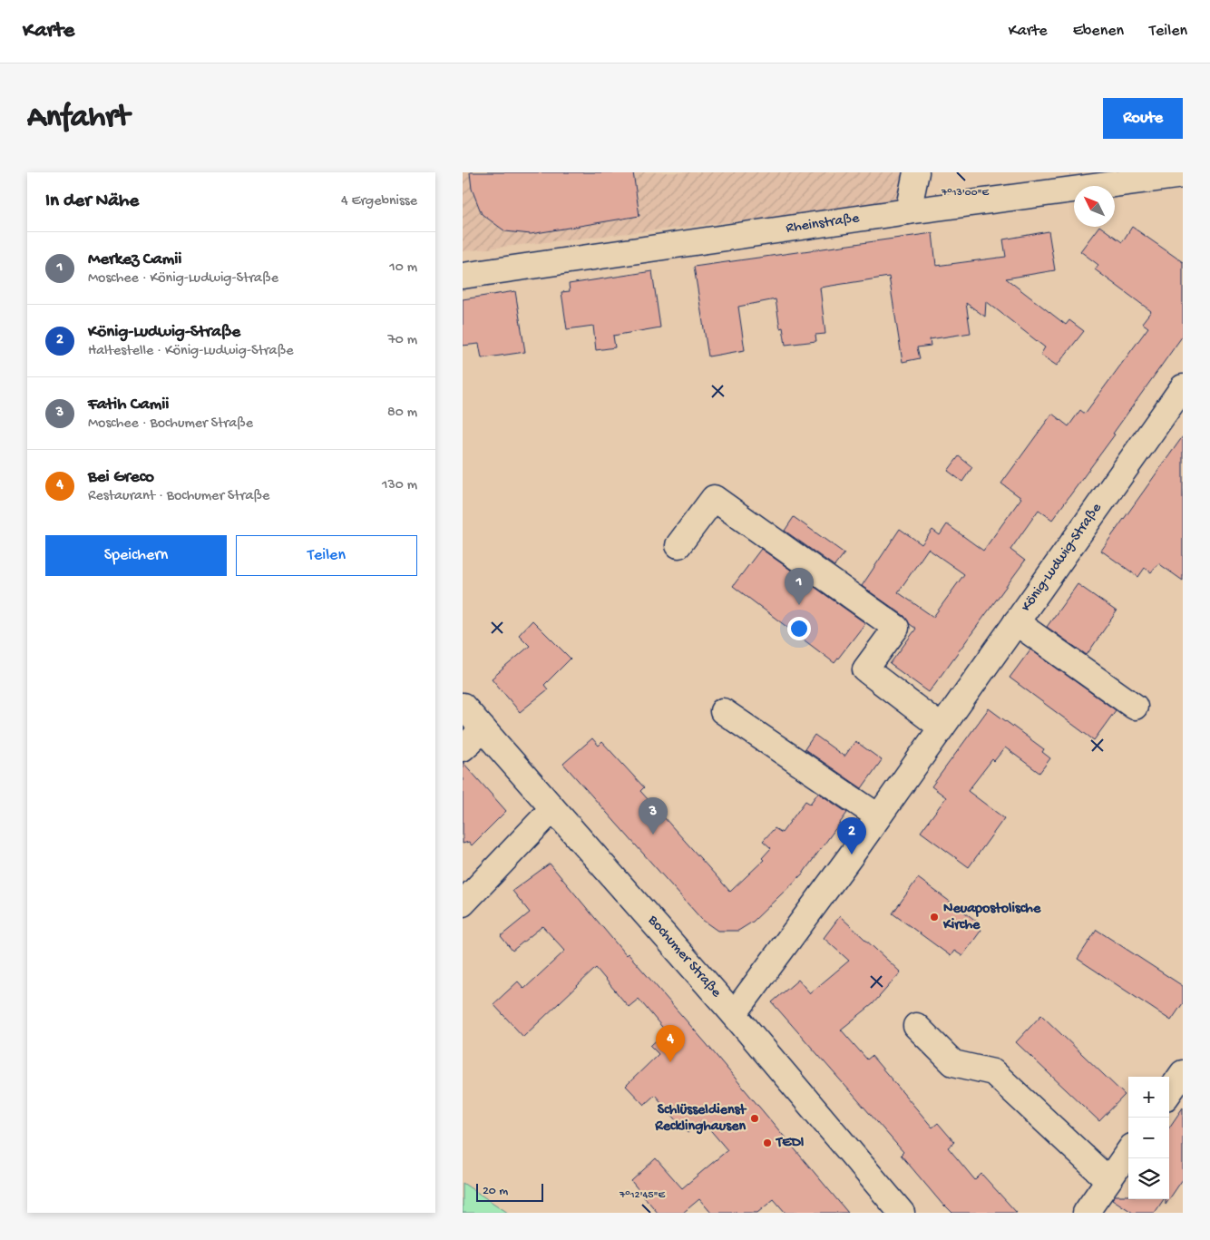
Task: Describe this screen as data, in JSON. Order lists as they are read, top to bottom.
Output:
{
  "streets": {
    "street": ["Rheinstraße", "König-Ludwig-Straße", "Bochumer Straße"]
  },
  "crossings": [
    ["König-Ludwig-Straße", "Bochumer Straße"]
  ],
  "places": ["Neuapostolische Kirche", "Schlüsseldienst Recklinghausen", "TEDI"],
  "scale_bar": "20 m",
  "north": "top left",
  "page": {
    "header": "Karte",
    "nav": ["Karte", "Ebenen", "Teilen"],
    "buttons": [
      "Route",
      ["Speichern", "Teilen"]
    ],
    "title": "Anfahrt",
    "heading": ["In der Nähe", "4 Ergebnisse"],
    "list": [
      {
        "mark": "1",
        "name": "Merkez Camii",
        "note": "Moschee · König-Ludwig-Straße",
        "value": "10 m"
      },
      {
        "mark": "2",
        "name": "König-Ludwig-Straße",
        "note": "Haltestelle · König-Ludwig-Straße",
        "value": "70 m"
      },
      {
        "mark": "3",
        "name": "Fatih Camii",
        "note": "Moschee · Bochumer Straße",
        "value": "80 m"
      },
      {
        "mark": "4",
        "name": "Bei Greco",
        "note": "Restaurant · Bochumer Straße",
        "value": "130 m"
      }
    ],
    "pins": [
      "1",
      "3",
      "2",
      "4"
    ],
    "map_buttons": ["+", "−"],
    "scale": "20 m"
  },
  "coordinates": ["7°13'00\"E", "7°12'45\"E"]
}
